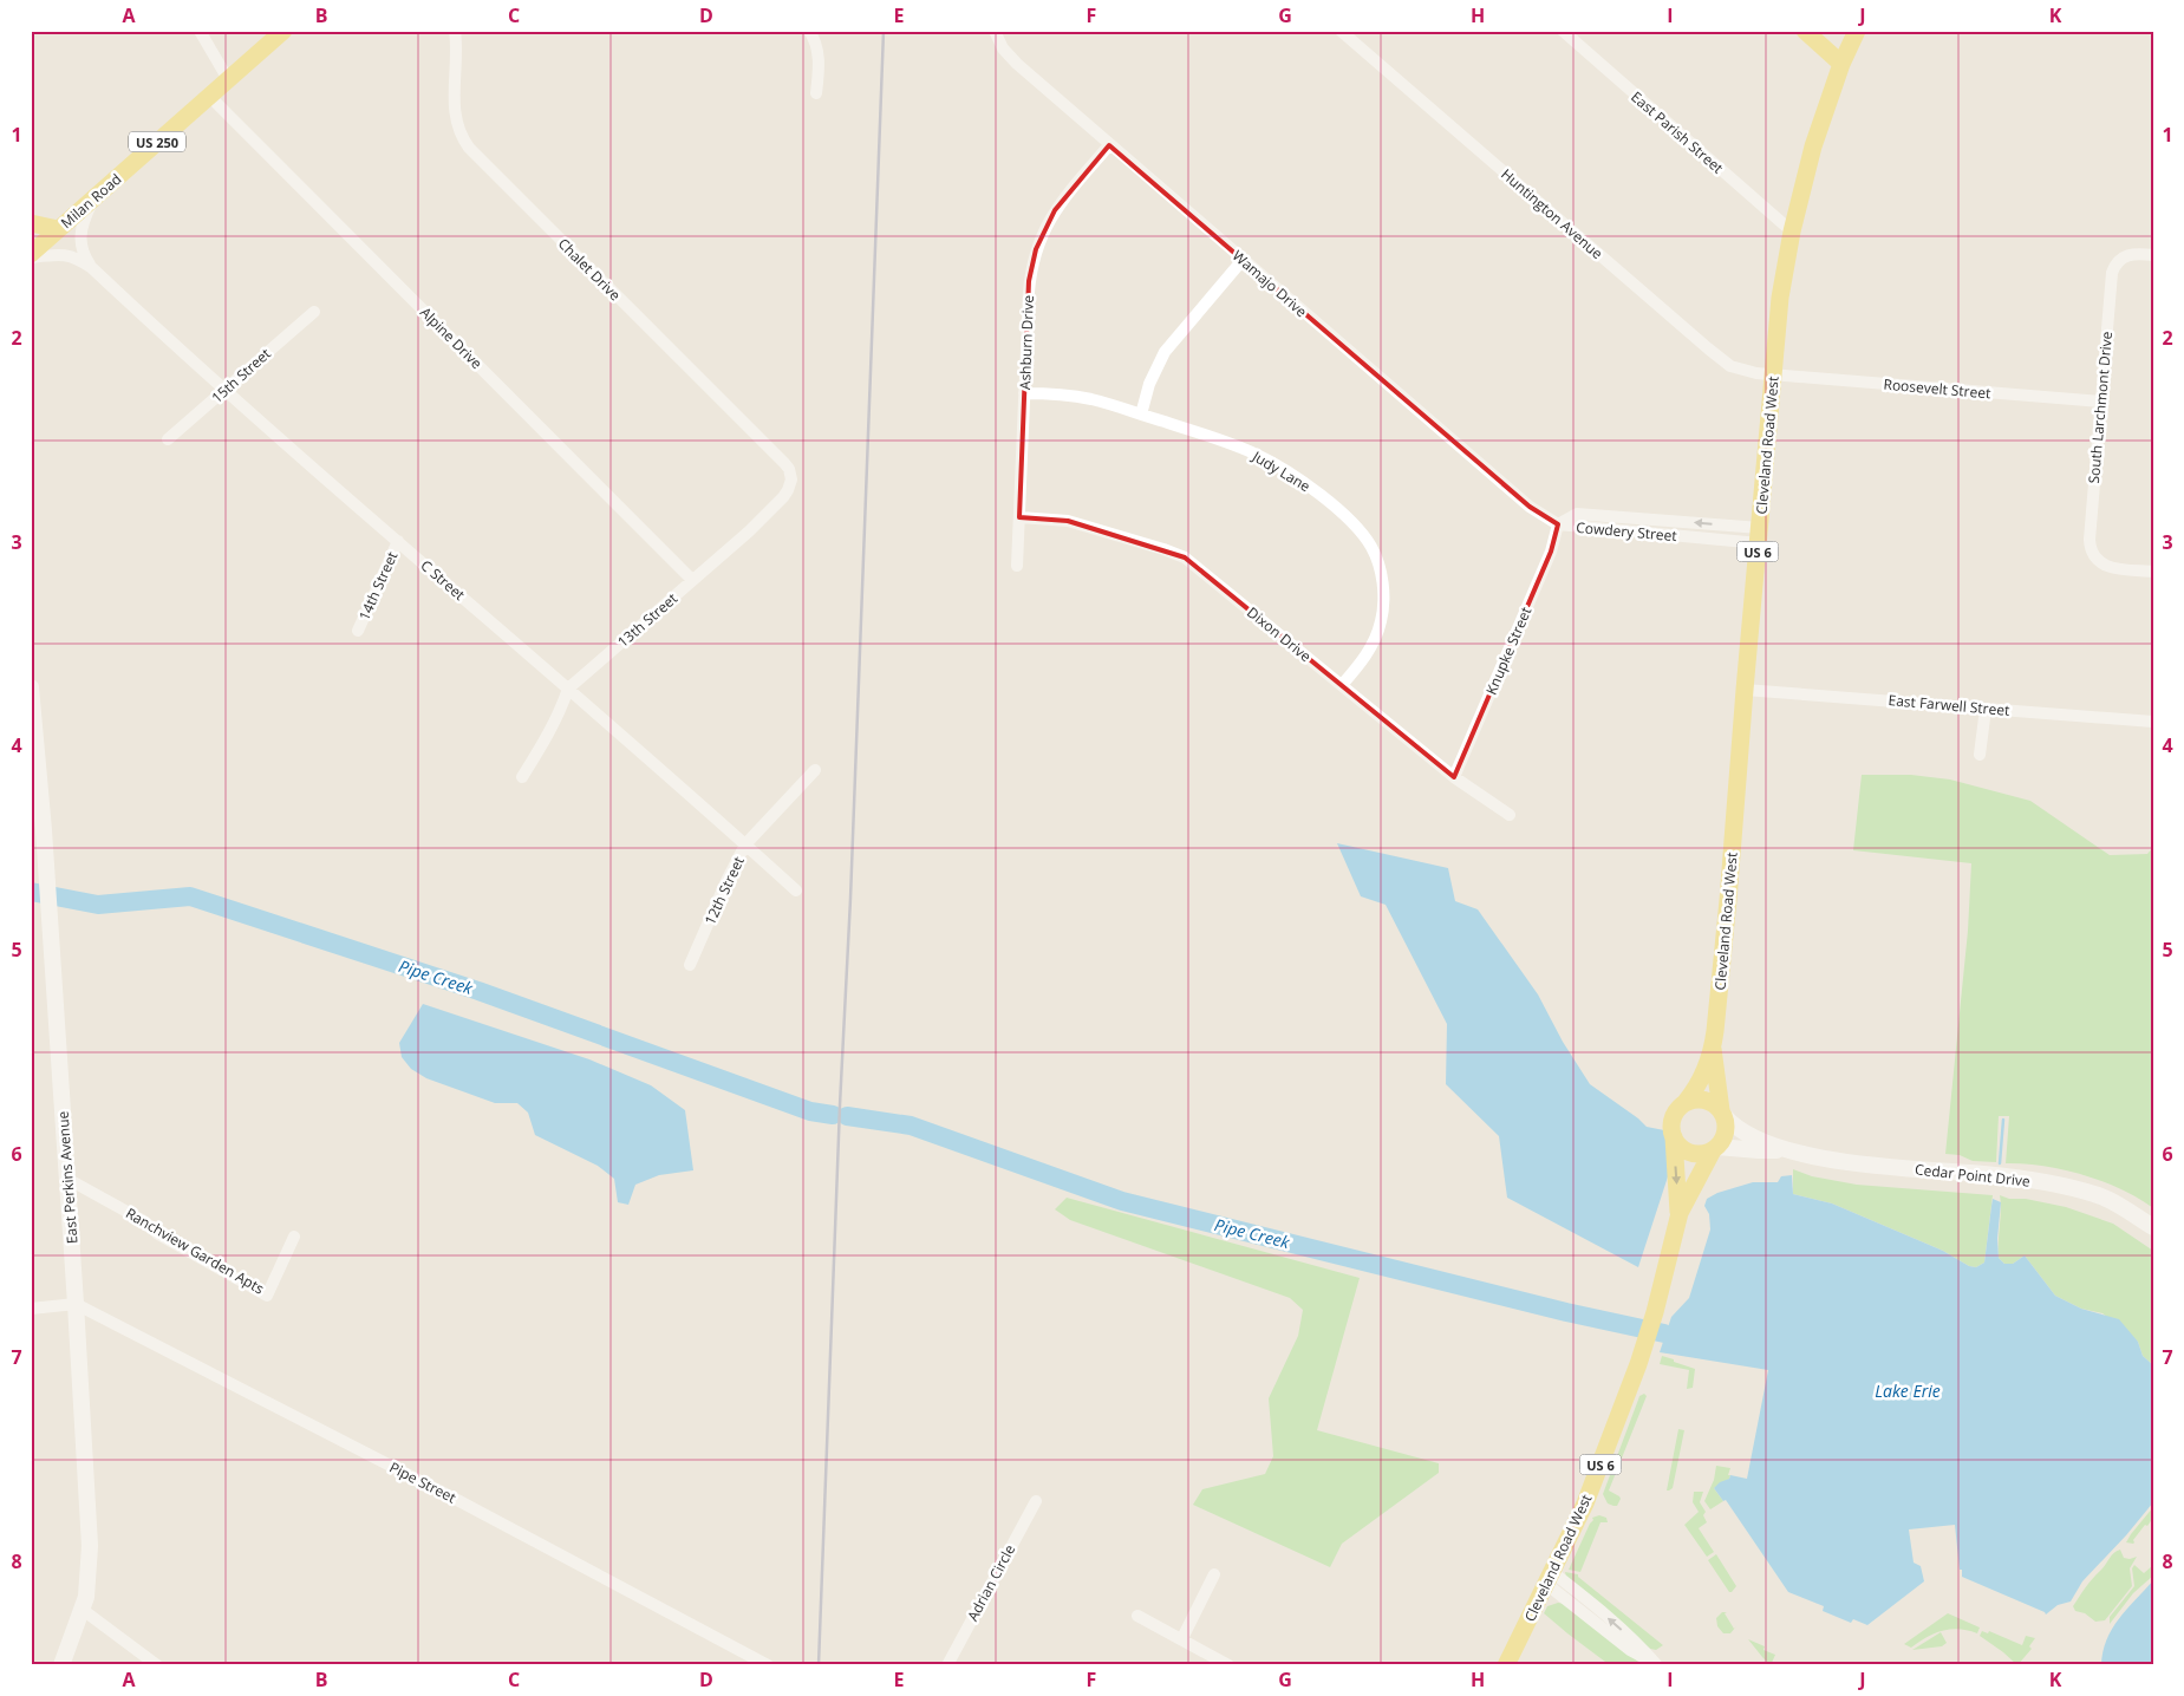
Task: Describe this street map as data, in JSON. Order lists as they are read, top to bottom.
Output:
{
  "streets": {
    "main road": [
      "US 250",
      "Milan Road",
      "Cleveland Road West",
      "US 6",
      "Cedar Point Drive",
      "East Perkins Avenue"
    ],
    "street": [
      "East Parish Street",
      "Huntington Avenue",
      "Chalet Drive",
      "Wamajo Drive",
      "Alpine Drive",
      "Ashburn Drive",
      "15th Street",
      "Roosevelt Street",
      "South Larchmont Drive",
      "Judy Lane",
      "Cowdery Street",
      "C Street",
      "14th Street",
      "13th Street",
      "Dixon Drive",
      "Knupke Street",
      "East Farwell Street",
      "12th Street",
      "Ranchview Garden Apts",
      "Pipe Street",
      "Adrian Circle"
    ]
  },
  "crossings": [
    ["East Parish Street", "Cleveland Road West"],
    ["Milan Road", "Alpine Drive"],
    ["Milan Road", "C Street"],
    ["Huntington Avenue", "Roosevelt Street"],
    ["Huntington Avenue", "Cleveland Road West"],
    ["Chalet Drive", "13th Street"],
    ["Wamajo Drive", "Ashburn Drive"],
    ["Wamajo Drive", "Cowdery Street"],
    ["Wamajo Drive", "Knupke Street"],
    ["Alpine Drive", "13th Street"],
    ["Ashburn Drive", "Judy Lane"],
    ["Ashburn Drive", "Dixon Drive"],
    ["15th Street", "C Street"],
    ["Roosevelt Street", "South Larchmont Drive"],
    ["Roosevelt Street", "Cleveland Road West"],
    ["Cleveland Road West", "Cowdery Street"],
    ["Cleveland Road West", "East Farwell Street"],
    ["Cleveland Road West", "Cedar Point Drive"],
    ["Judy Lane", "Dixon Drive"],
    ["Cowdery Street", "Knupke Street"],
    ["C Street", "14th Street"],
    ["C Street", "13th Street"],
    ["C Street", "12th Street"],
    ["Dixon Drive", "Knupke Street"],
    ["East Perkins Avenue", "Ranchview Garden Apts"],
    ["East Perkins Avenue", "Pipe Street"]
  ],
  "water": ["Pipe Creek", "Lake Erie"],
  "grid": {
    "columns": [
      "A",
      "B",
      "C",
      "D",
      "E",
      "F",
      "G",
      "H",
      "I",
      "J",
      "K"
    ],
    "rows": [
      "1",
      "2",
      "3",
      "4",
      "5",
      "6",
      "7",
      "8"
    ]
  }
}
